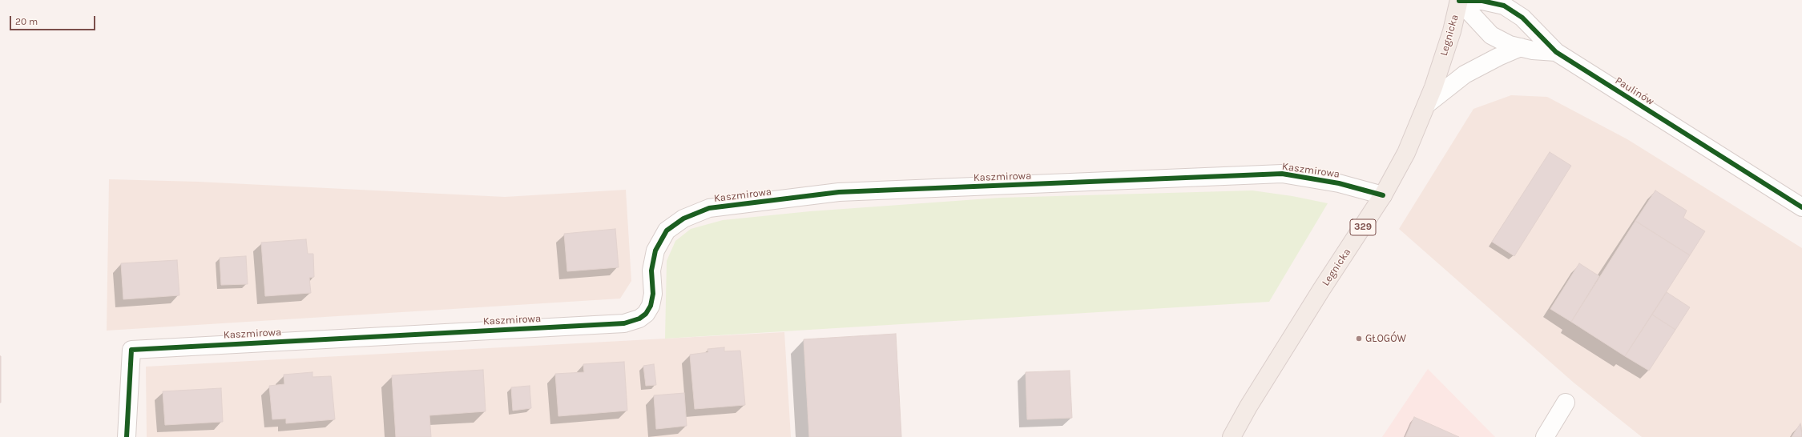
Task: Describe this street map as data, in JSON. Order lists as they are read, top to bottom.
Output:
{
  "streets": {
    "main road": ["Legnicka", "329"],
    "street": ["Paulinów", "Kaszmirowa"]
  },
  "crossings": [
    ["Legnicka", "Paulinów"],
    ["Legnicka", "Kaszmirowa"]
  ],
  "places": ["GŁOGÓW"],
  "scale_bar": "20 m"
}
